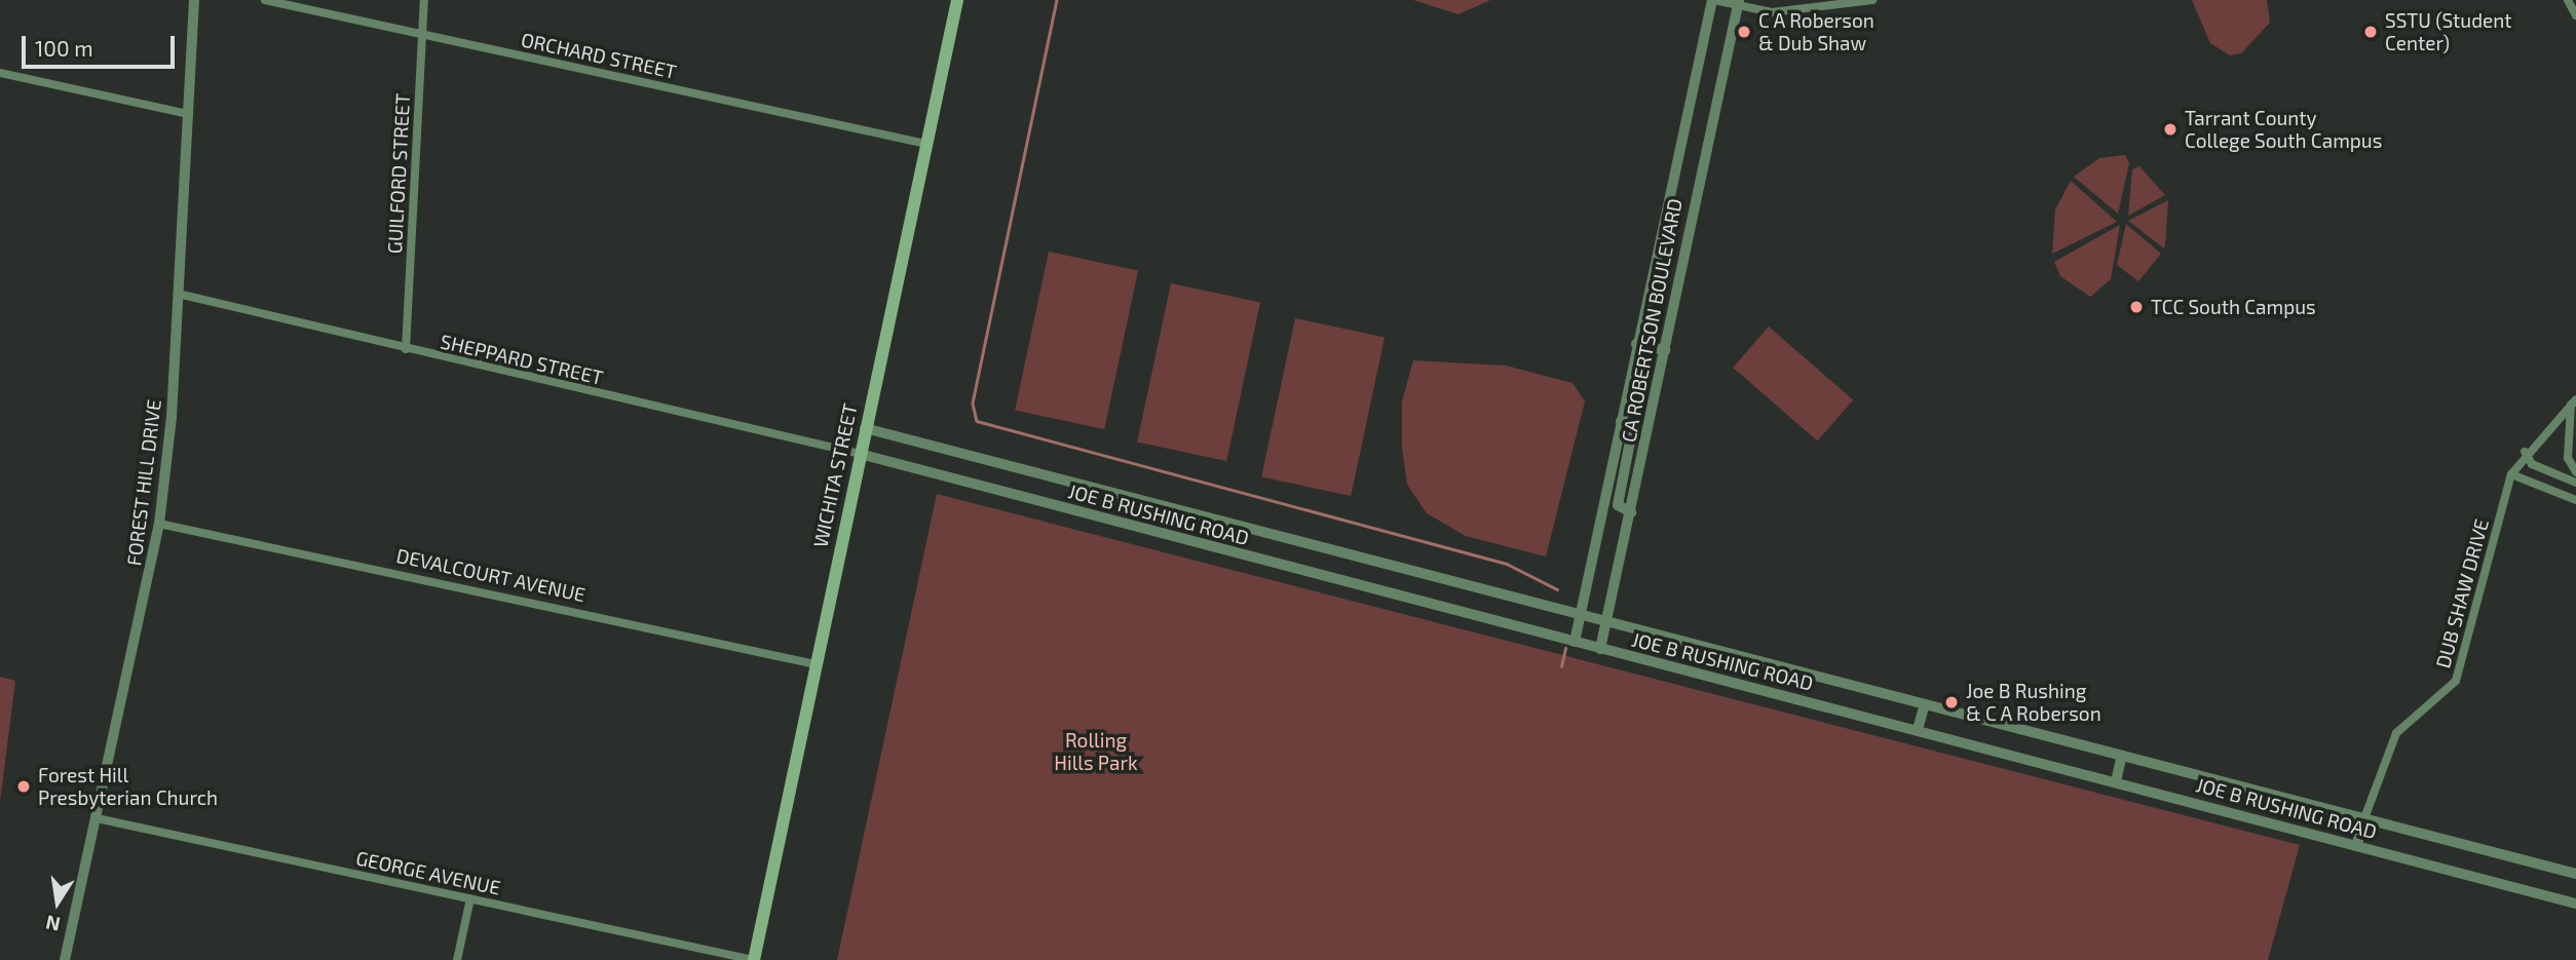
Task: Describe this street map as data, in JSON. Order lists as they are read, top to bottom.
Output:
{
  "streets": {
    "main road": ["WICHITA STREET"],
    "street": [
      "ORCHARD STREET",
      "GUILFORD STREET",
      "CA ROBERTSON BOULEVARD",
      "SHEPPARD STREET",
      "FOREST HILL DRIVE",
      "JOE B RUSHING ROAD",
      "DEVALCOURT AVENUE",
      "DUB SHAW DRIVE",
      "GEORGE AVENUE"
    ]
  },
  "crossings": [
    ["ORCHARD STREET", "GUILFORD STREET"],
    ["ORCHARD STREET", "WICHITA STREET"],
    ["GUILFORD STREET", "SHEPPARD STREET"],
    ["CA ROBERTSON BOULEVARD", "JOE B RUSHING ROAD"],
    ["SHEPPARD STREET", "WICHITA STREET"],
    ["SHEPPARD STREET", "FOREST HILL DRIVE"],
    ["SHEPPARD STREET", "JOE B RUSHING ROAD"],
    ["WICHITA STREET", "JOE B RUSHING ROAD"],
    ["WICHITA STREET", "DEVALCOURT AVENUE"],
    ["WICHITA STREET", "GEORGE AVENUE"],
    ["FOREST HILL DRIVE", "DEVALCOURT AVENUE"],
    ["FOREST HILL DRIVE", "GEORGE AVENUE"],
    ["JOE B RUSHING ROAD", "DUB SHAW DRIVE"]
  ],
  "parks": ["Rolling Hills Park"],
  "places": [
    "C A Roberson & Dub Shaw",
    "SSTU (Student Center)",
    "Tarrant County College South Campus",
    "TCC South Campus",
    "Joe B Rushing & C A Roberson",
    "Forest Hill Presbyterian Church"
  ],
  "scale_bar": "100 m",
  "north": "bottom"
}
